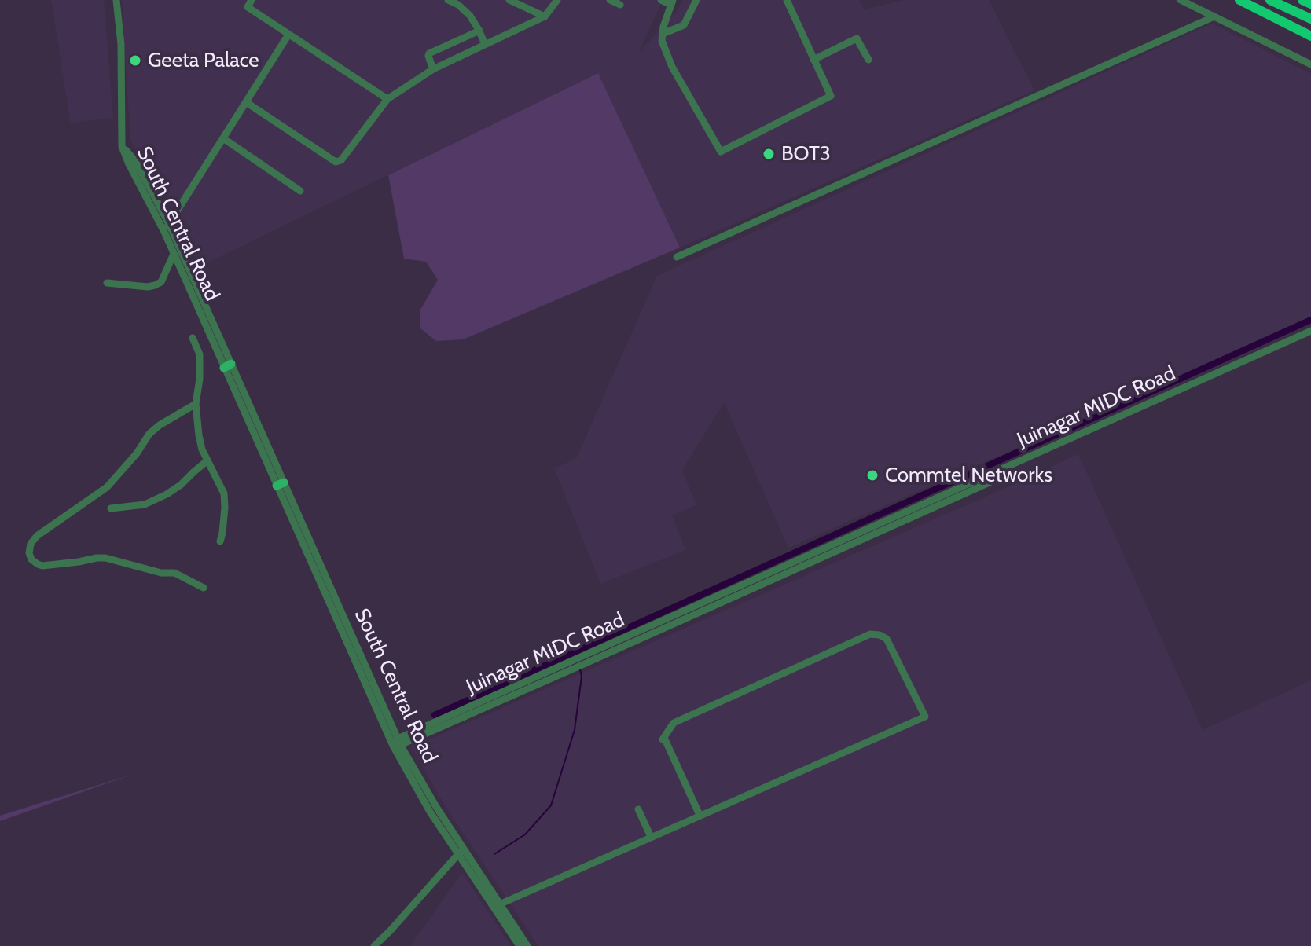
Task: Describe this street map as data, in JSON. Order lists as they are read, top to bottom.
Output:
{
  "streets": {
    "street": ["South Central Road", "Juinagar MIDC Road"]
  },
  "crossings": [
    ["South Central Road", "Juinagar MIDC Road"]
  ],
  "places": ["Geeta Palace", "BOT3", "Commtel Networks"]
}
